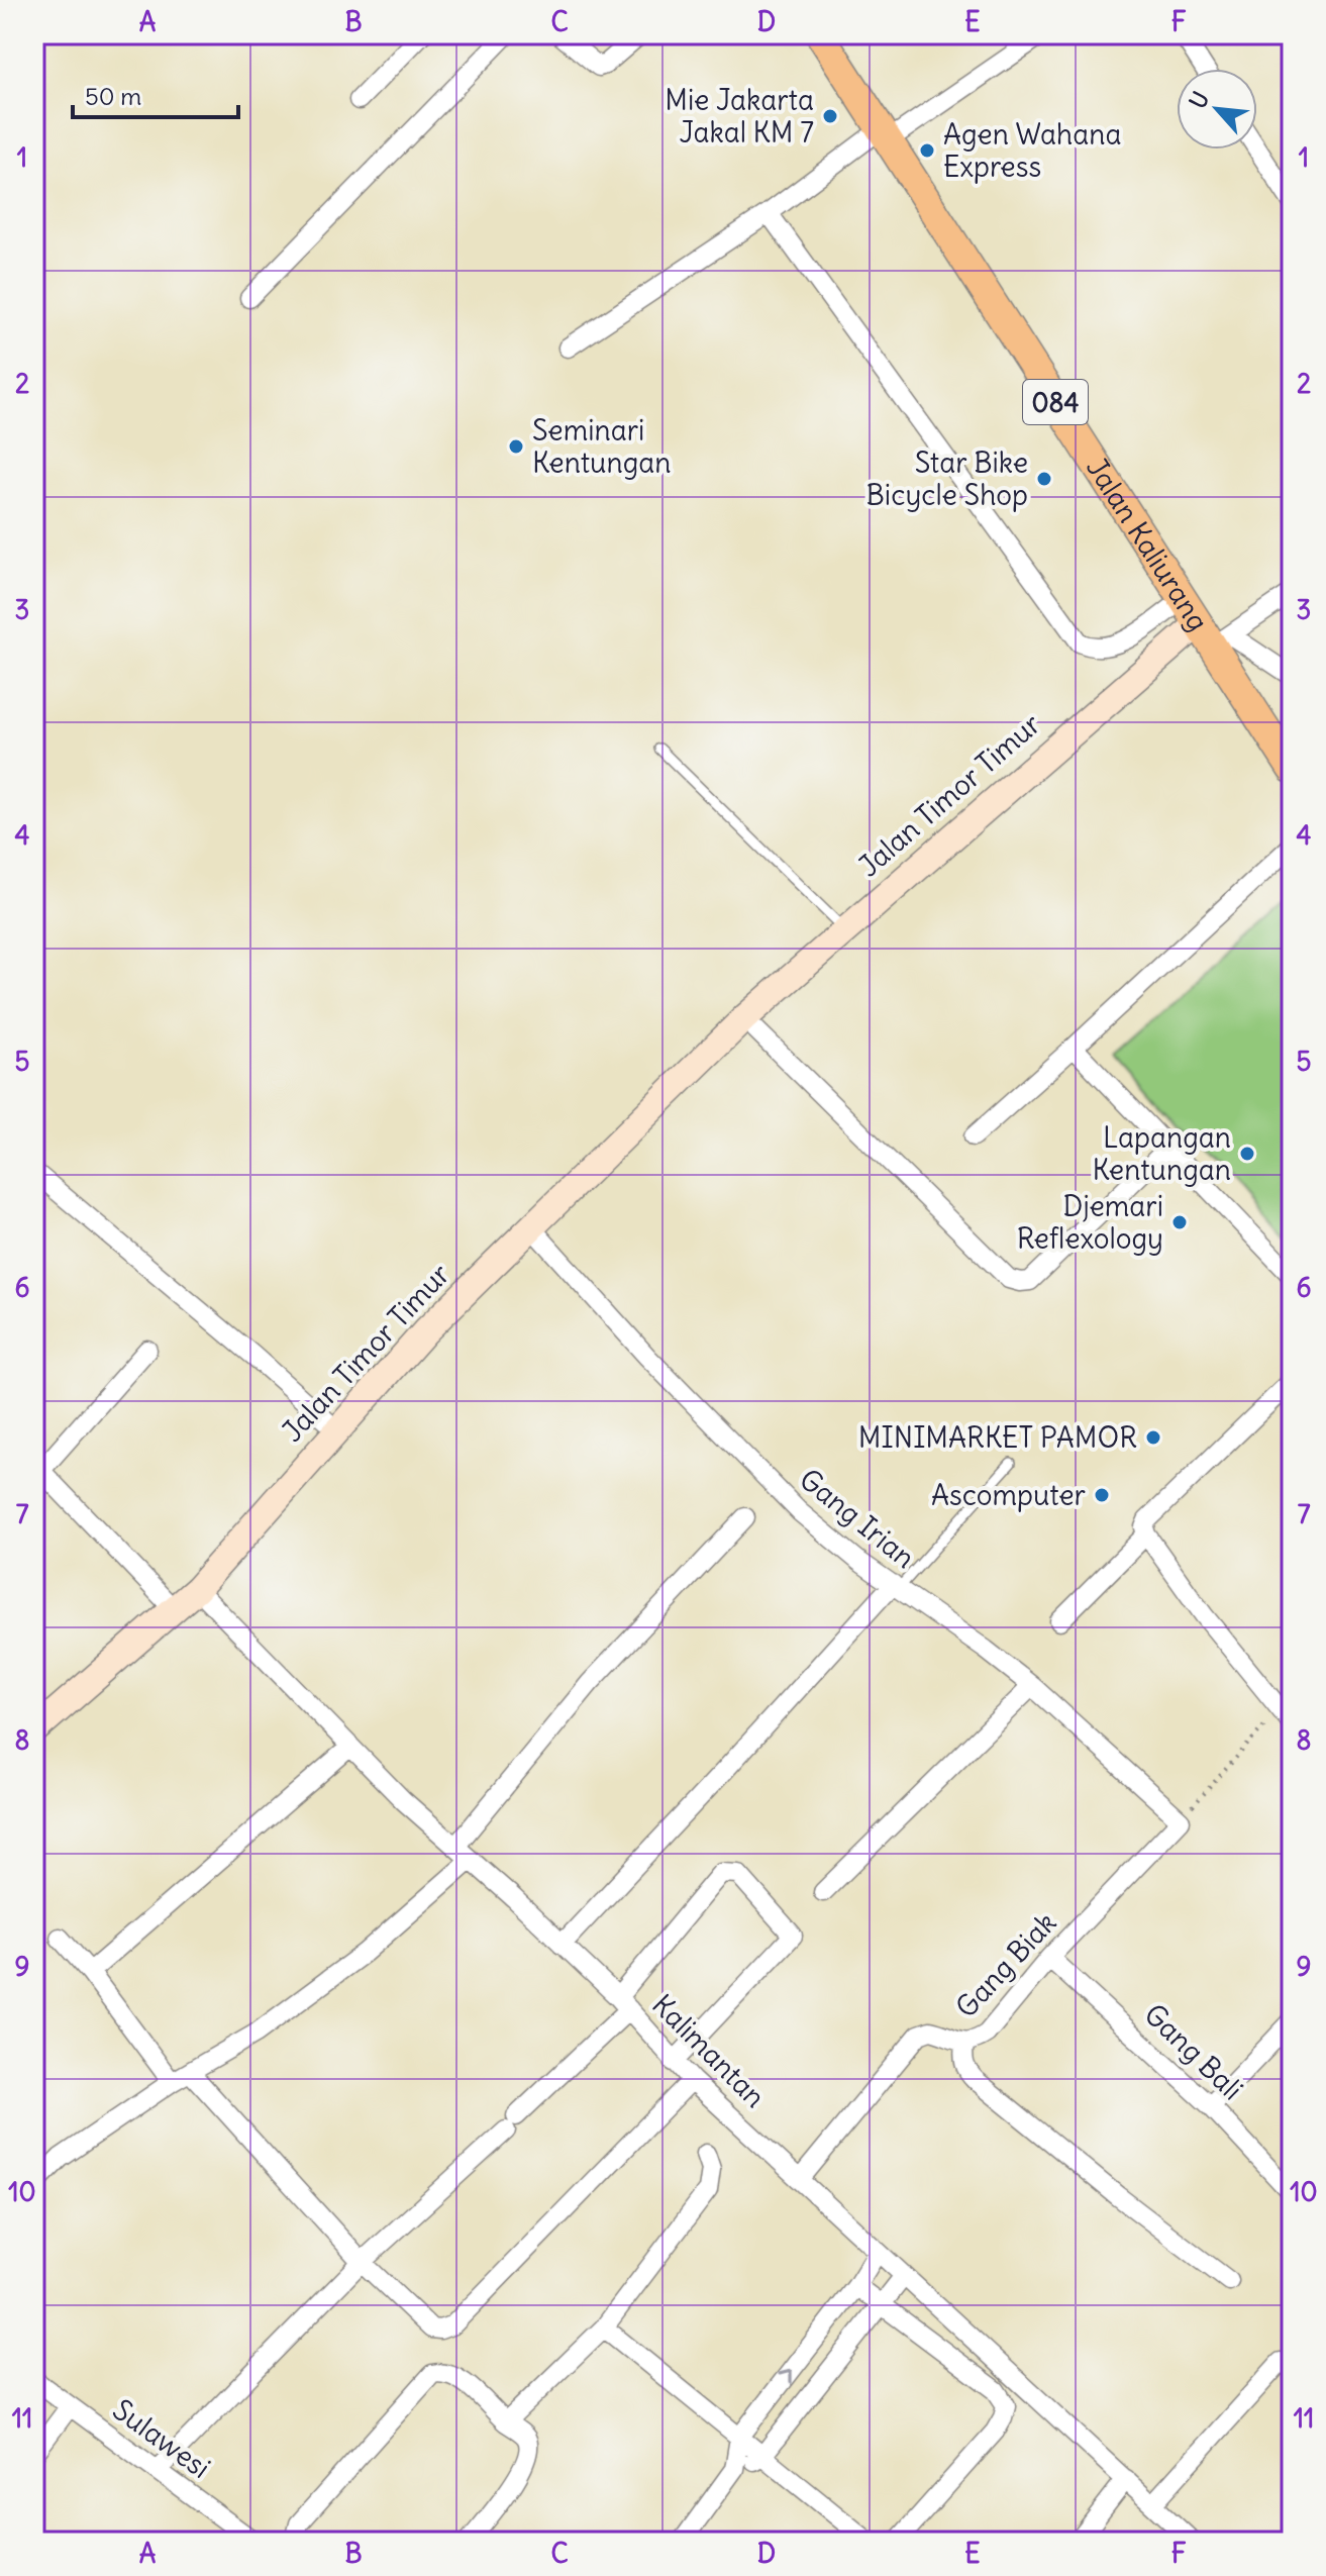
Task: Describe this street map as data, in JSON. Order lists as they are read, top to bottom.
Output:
{
  "streets": {
    "main road": ["084", "Jalan Kaliurang"],
    "street": [
      "Jalan Timor Timur",
      "Gang Irian",
      "Gang Biak",
      "Kalimantan",
      "Gang Bali",
      "Sulawesi"
    ]
  },
  "crossings": [
    ["Jalan Kaliurang", "Jalan Timor Timur"],
    ["Jalan Timor Timur", "Gang Irian"],
    ["Jalan Timor Timur", "Kalimantan"],
    ["Gang Irian", "Gang Biak"],
    ["Gang Biak", "Kalimantan"],
    ["Gang Biak", "Gang Bali"]
  ],
  "places": [
    "Mie Jakarta Jakal KM 7",
    "Agen Wahana Express",
    "Seminari Kentungan",
    "Star Bike Bicycle Shop",
    "Lapangan Kentungan",
    "Djemari Reflexology",
    "MINIMARKET PAMOR",
    "Ascomputer"
  ],
  "scale_bar": "50 m",
  "north": "top left",
  "grid": {
    "columns": [
      "A",
      "B",
      "C",
      "D",
      "E",
      "F"
    ],
    "rows": [
      "1",
      "2",
      "3",
      "4",
      "5",
      "6",
      "7",
      "8",
      "9",
      "10",
      "11"
    ]
  }
}
